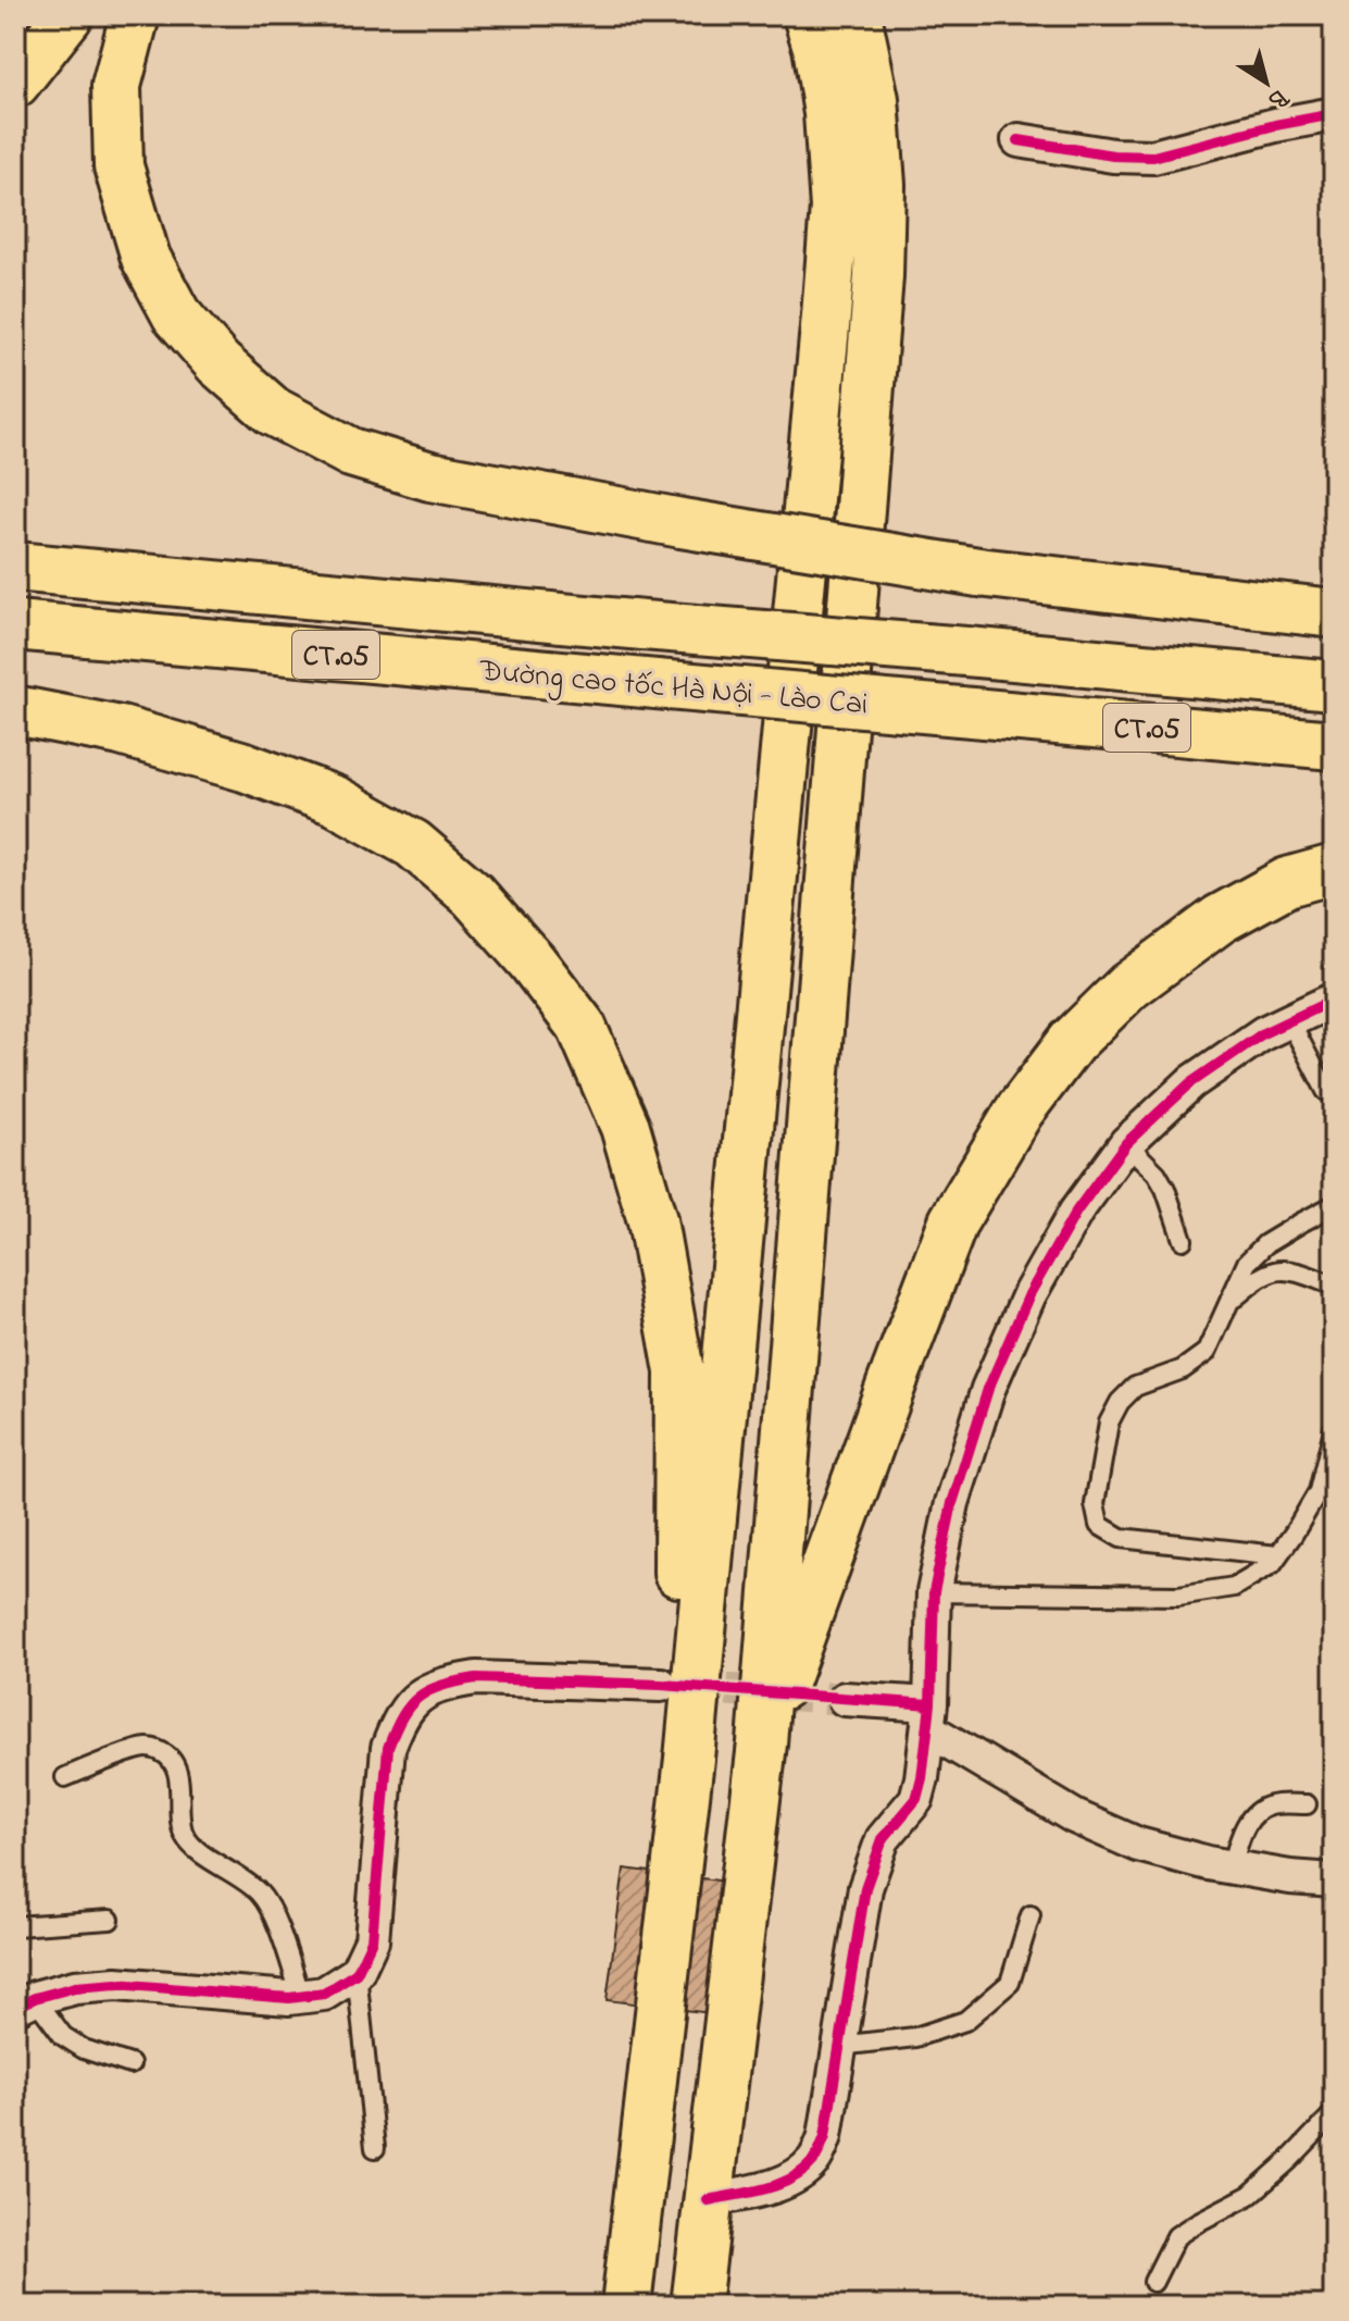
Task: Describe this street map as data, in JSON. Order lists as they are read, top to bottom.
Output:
{
  "streets": {
    "highway": ["CT.05", "Đường cao tốc Hà Nội - Lào Cai"]
  },
  "north": "bottom right"
}
